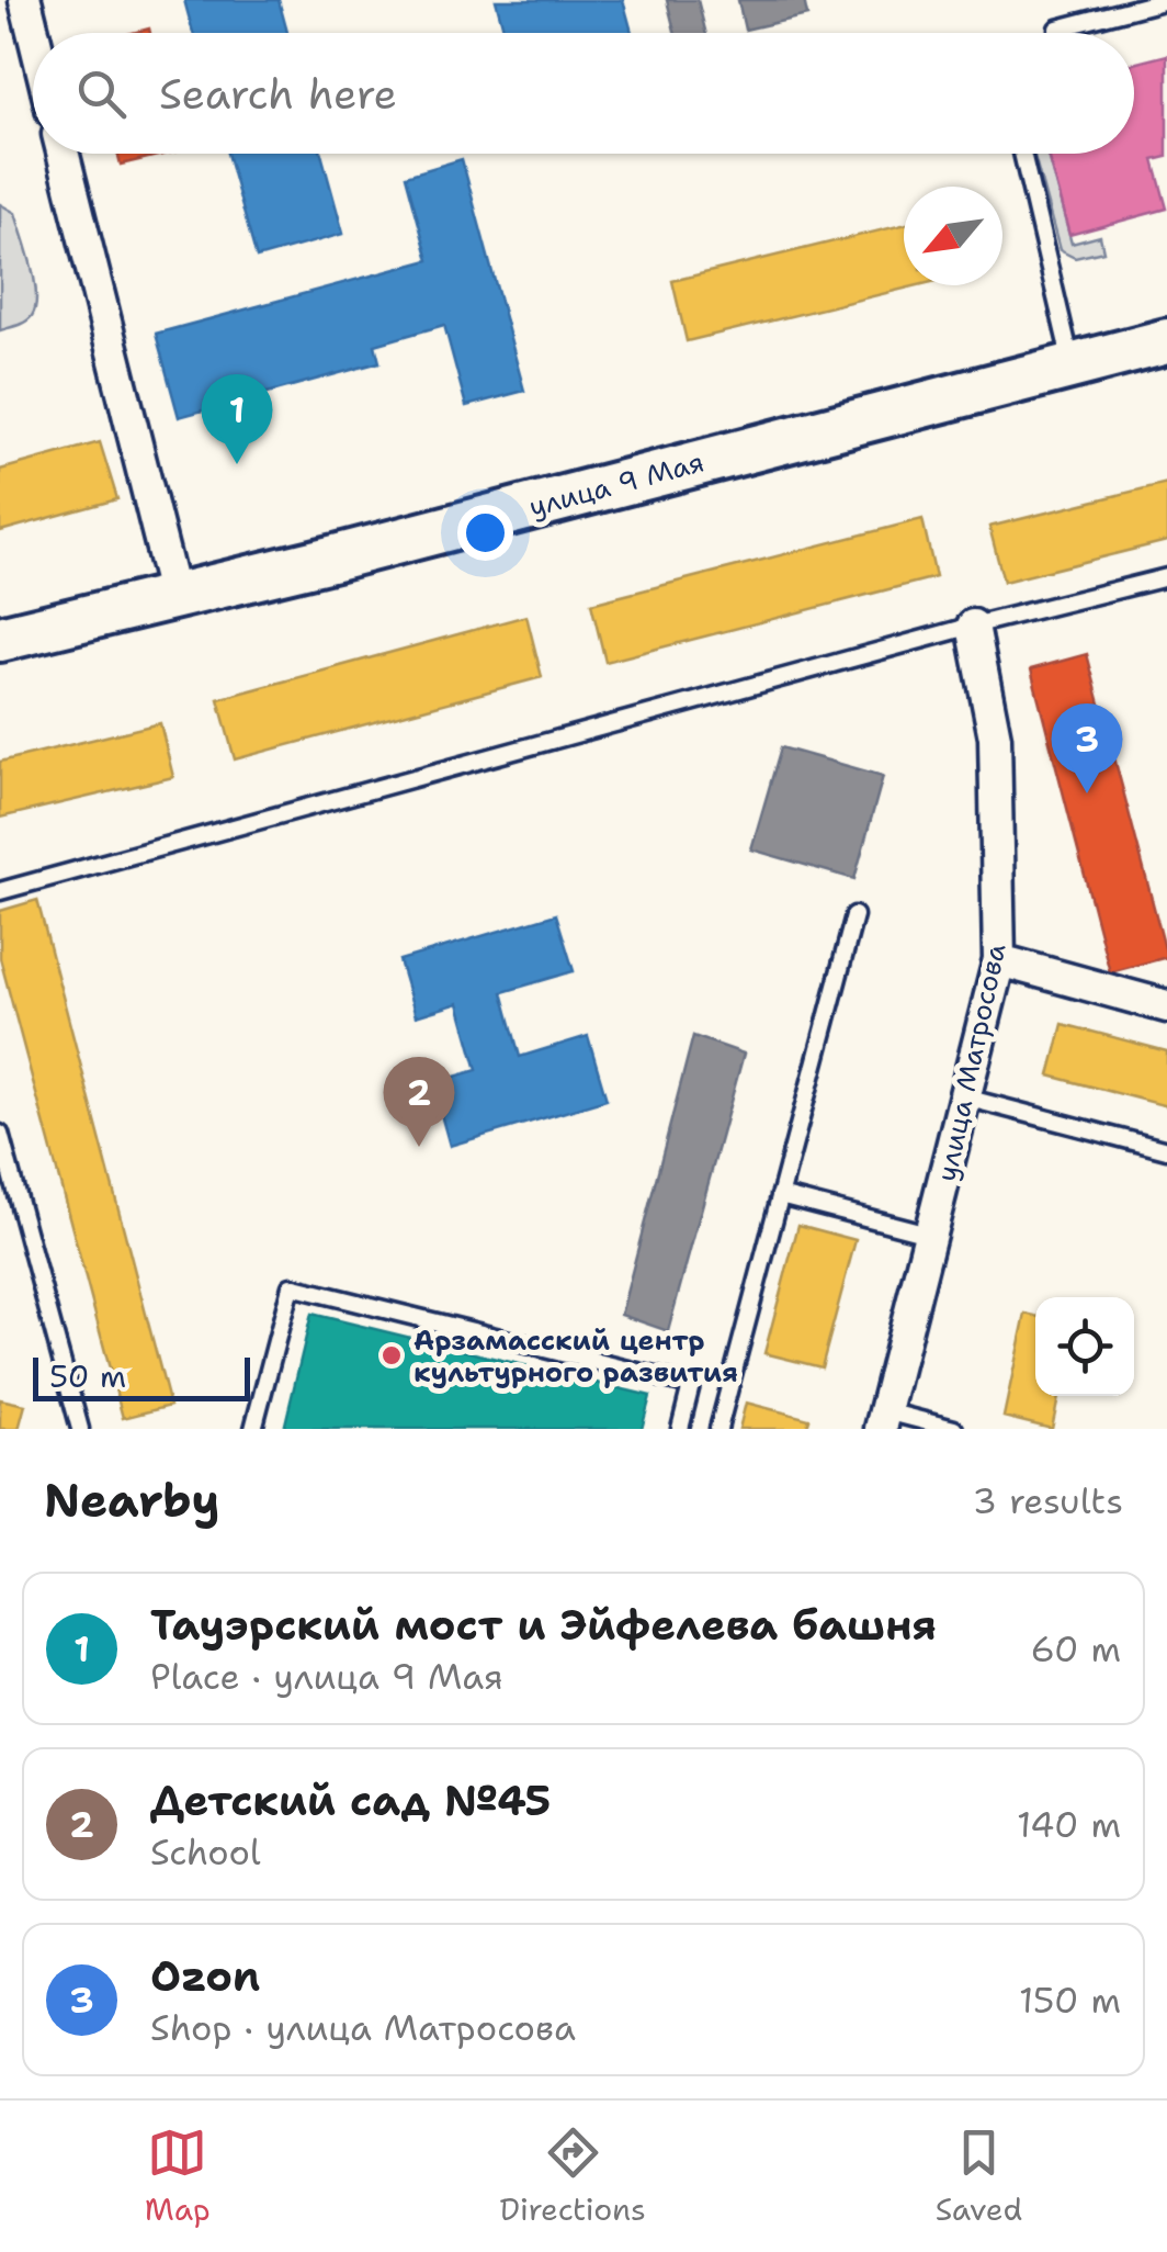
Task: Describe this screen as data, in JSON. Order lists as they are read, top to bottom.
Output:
{
  "streets": {
    "main road": ["улица 9 Мая"],
    "street": ["улица Матросова"]
  },
  "places": ["Арзамасский центр культурного развития"],
  "scale_bar": "50 m",
  "north": "bottom left",
  "page": {
    "search": "Search here",
    "pins": ["1", "3", "2"],
    "scale": "50 m",
    "heading": ["Nearby", "3 results"],
    "list": [
      {
        "mark": "1",
        "name": "Тауэрский мост и Эйфелева башня",
        "note": "Place · улица 9 Мая",
        "value": "60 m"
      },
      {
        "mark": "2",
        "name": "Детский сад №45",
        "note": "School",
        "value": "140 m"
      },
      {
        "mark": "3",
        "name": "Ozon",
        "note": "Shop · улица Матросова",
        "value": "150 m"
      }
    ],
    "nav": ["Map", "Directions", "Saved"]
  }
}
